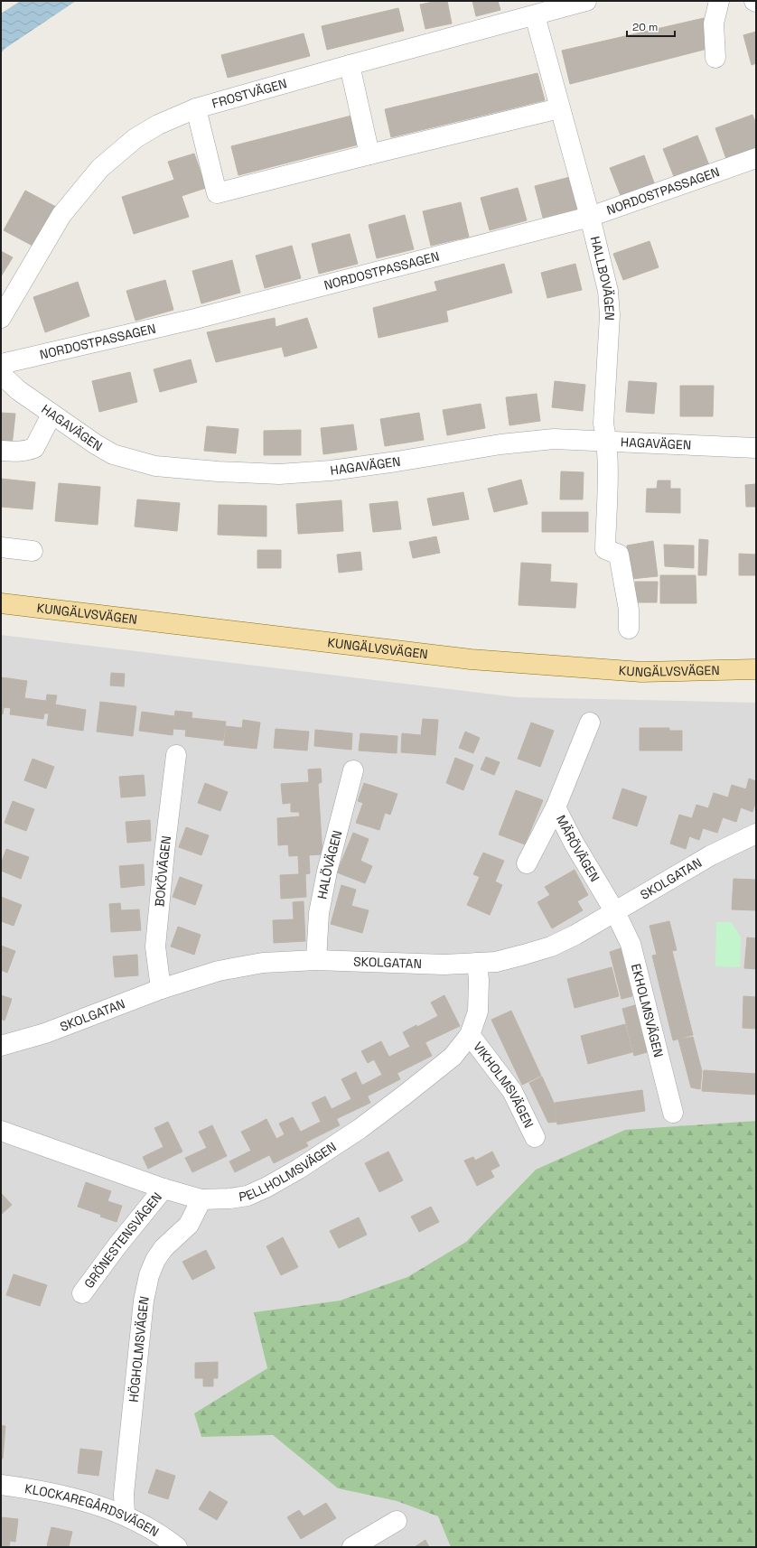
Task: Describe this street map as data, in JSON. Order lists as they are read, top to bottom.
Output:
{
  "streets": {
    "main road": ["KUNGÄLVSVÄGEN"],
    "street": [
      "FROSTVÄGEN",
      "NORDOSTPASSAGEN",
      "HALLBOVÄGEN",
      "HAGAVÄGEN",
      "MÄRÖVÄGEN",
      "HALÖVÄGEN",
      "BOKÖVÄGEN",
      "SKOLGATAN",
      "EKHOLMSVÄGEN",
      "VIKHOLMSVÄGEN",
      "PELLHOLMSVÄGEN",
      "GRÖNESTENSVÄGEN",
      "HÖGHOLMSVÄGEN",
      "KLOCKAREGÅRDSVÄGEN"
    ]
  },
  "crossings": [
    ["FROSTVÄGEN", "HALLBOVÄGEN"],
    ["NORDOSTPASSAGEN", "HALLBOVÄGEN"],
    ["HALLBOVÄGEN", "HAGAVÄGEN"],
    ["MÄRÖVÄGEN", "SKOLGATAN"],
    ["MÄRÖVÄGEN", "EKHOLMSVÄGEN"],
    ["HALÖVÄGEN", "SKOLGATAN"],
    ["BOKÖVÄGEN", "SKOLGATAN"],
    ["SKOLGATAN", "EKHOLMSVÄGEN"],
    ["SKOLGATAN", "PELLHOLMSVÄGEN"],
    ["VIKHOLMSVÄGEN", "PELLHOLMSVÄGEN"],
    ["PELLHOLMSVÄGEN", "GRÖNESTENSVÄGEN"],
    ["PELLHOLMSVÄGEN", "HÖGHOLMSVÄGEN"],
    ["HÖGHOLMSVÄGEN", "KLOCKAREGÅRDSVÄGEN"]
  ],
  "scale_bar": "20 m"
}
